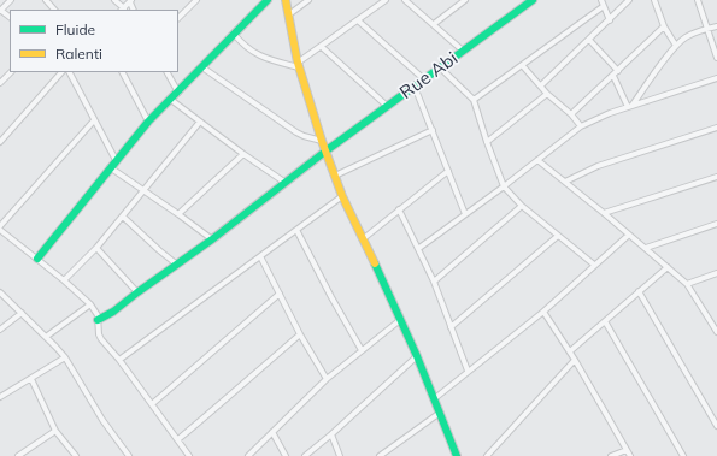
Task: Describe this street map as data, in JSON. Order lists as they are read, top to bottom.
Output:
{
  "streets": {
    "street": ["Rue Abi"]
  },
  "legend": ["Fluide", "Ralenti"]
}
